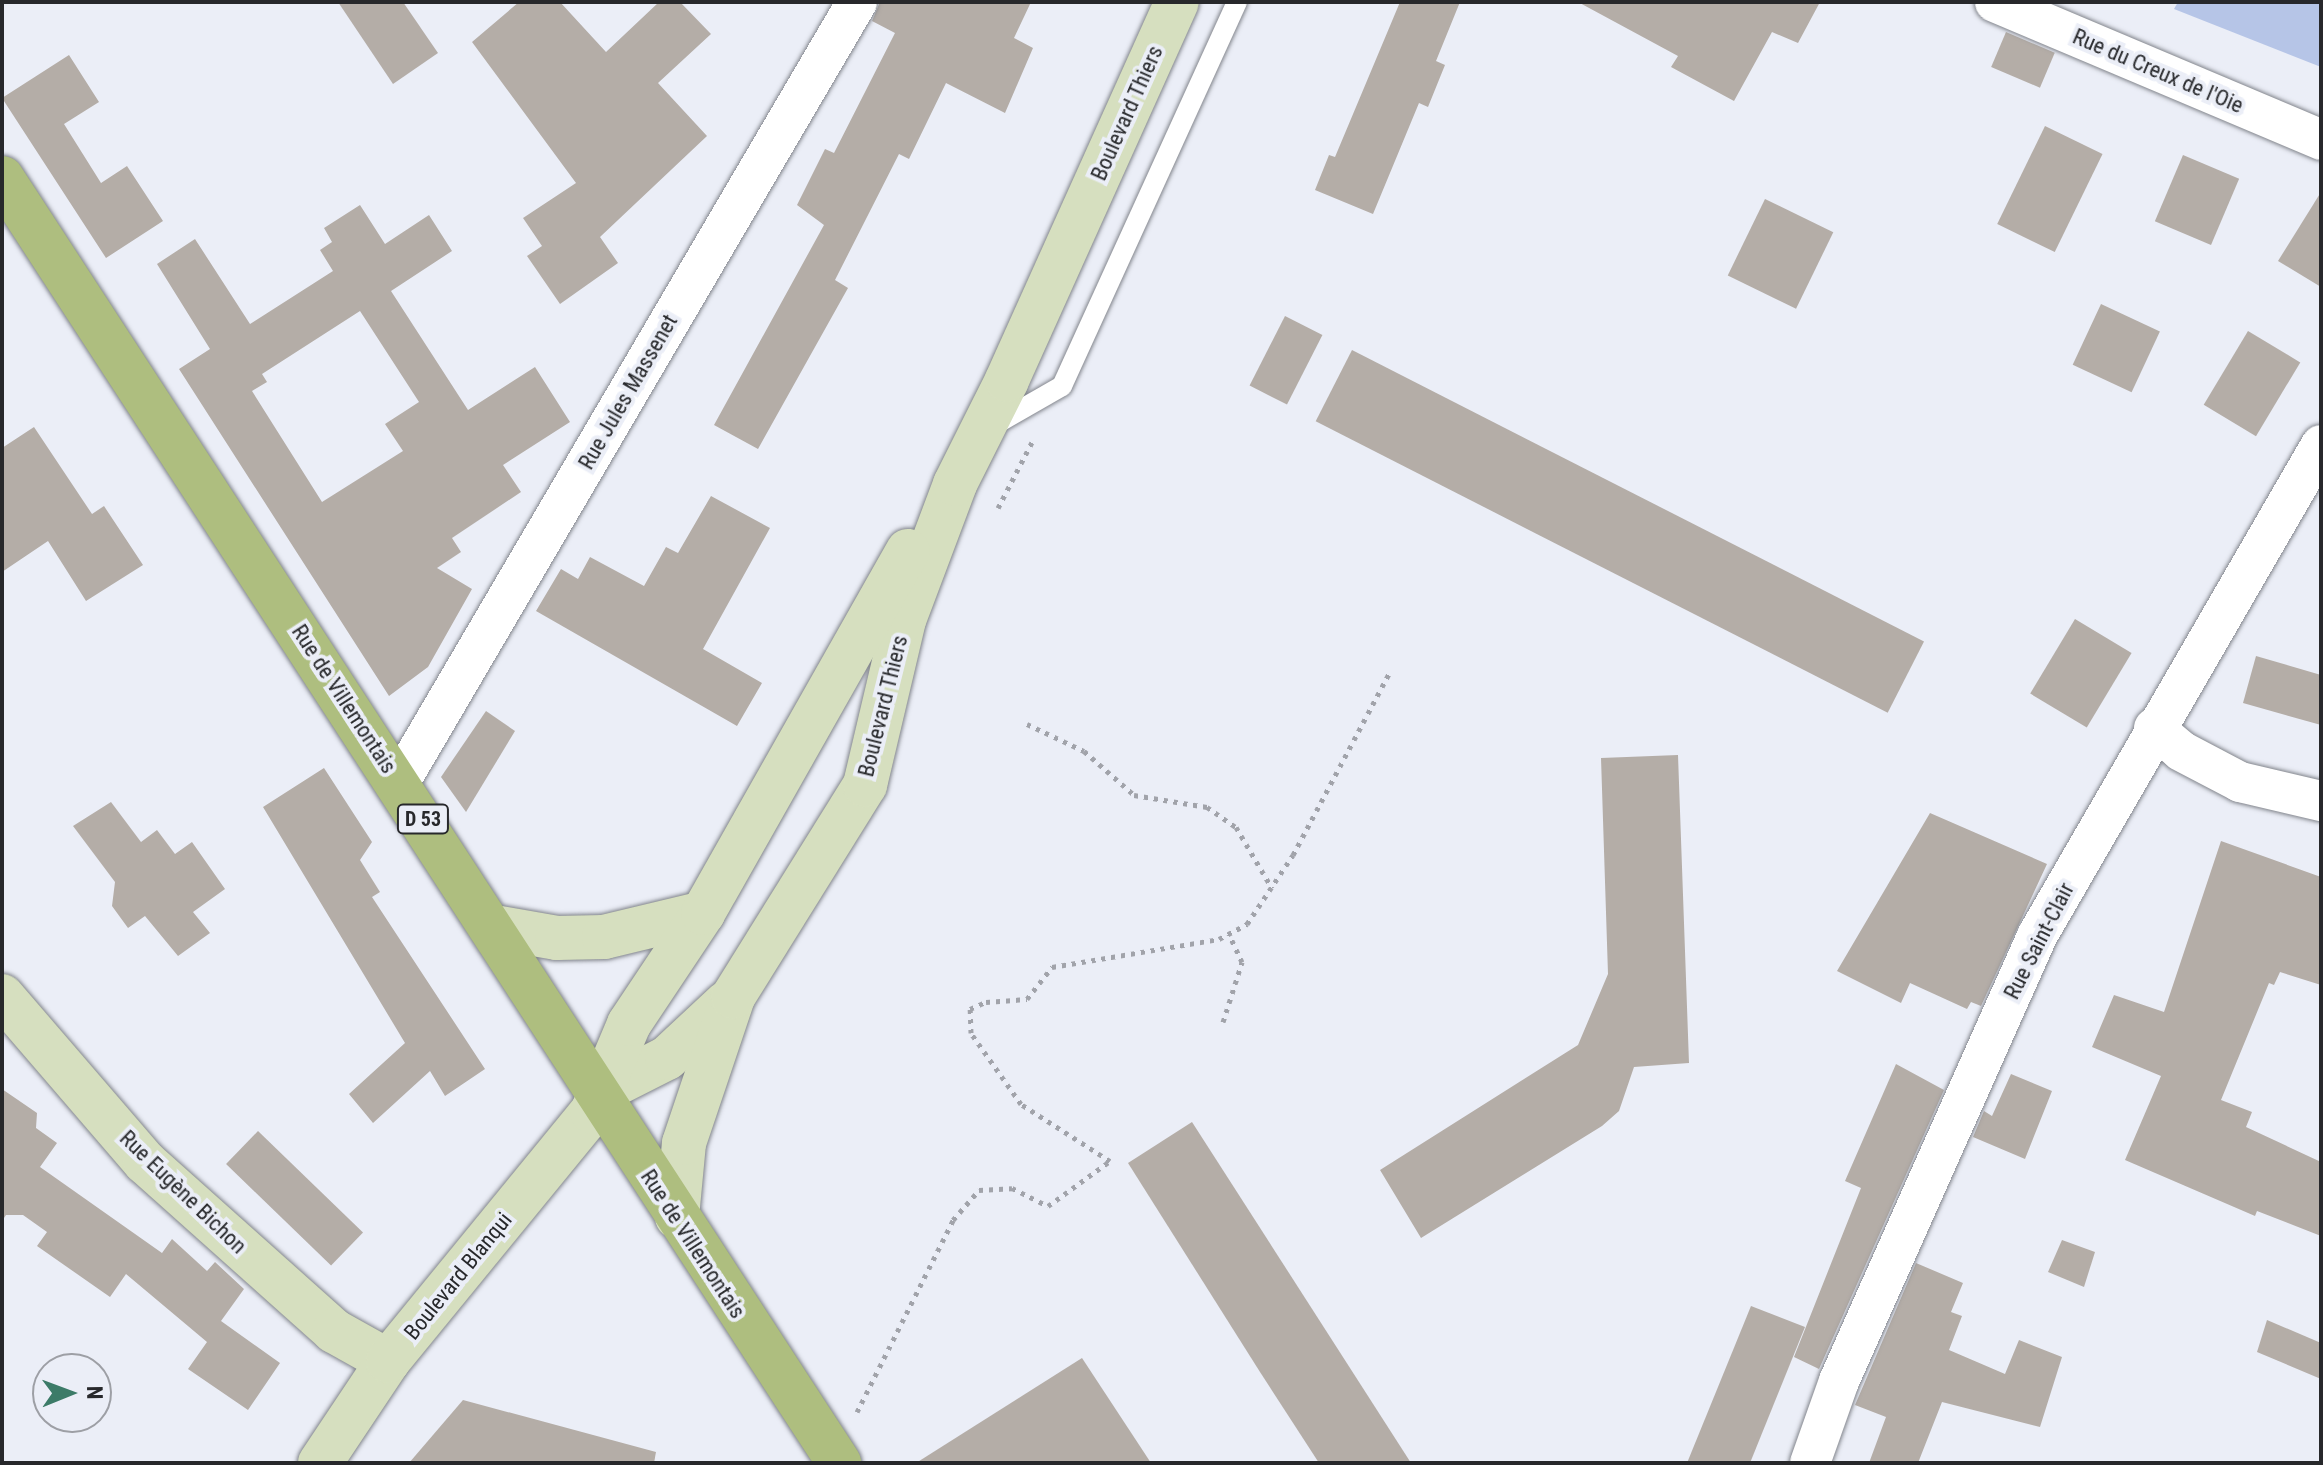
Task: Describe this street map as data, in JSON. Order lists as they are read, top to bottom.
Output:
{
  "streets": {
    "main road": [
      "Boulevard Thiers",
      "Rue de Villemontais",
      "D 53",
      "Rue Eugène Bichon",
      "Boulevard Blanqui"
    ],
    "street": ["Rue du Creux de l'Oie", "Rue Jules Massenet", "Rue Saint-Clair"]
  },
  "crossings": [
    ["Boulevard Thiers", "Rue de Villemontais"],
    ["Boulevard Thiers", "Boulevard Blanqui"],
    ["Rue Jules Massenet", "Rue de Villemontais"],
    ["Rue de Villemontais", "Boulevard Blanqui"],
    ["Rue Eugène Bichon", "Boulevard Blanqui"]
  ],
  "north": "right"
}
